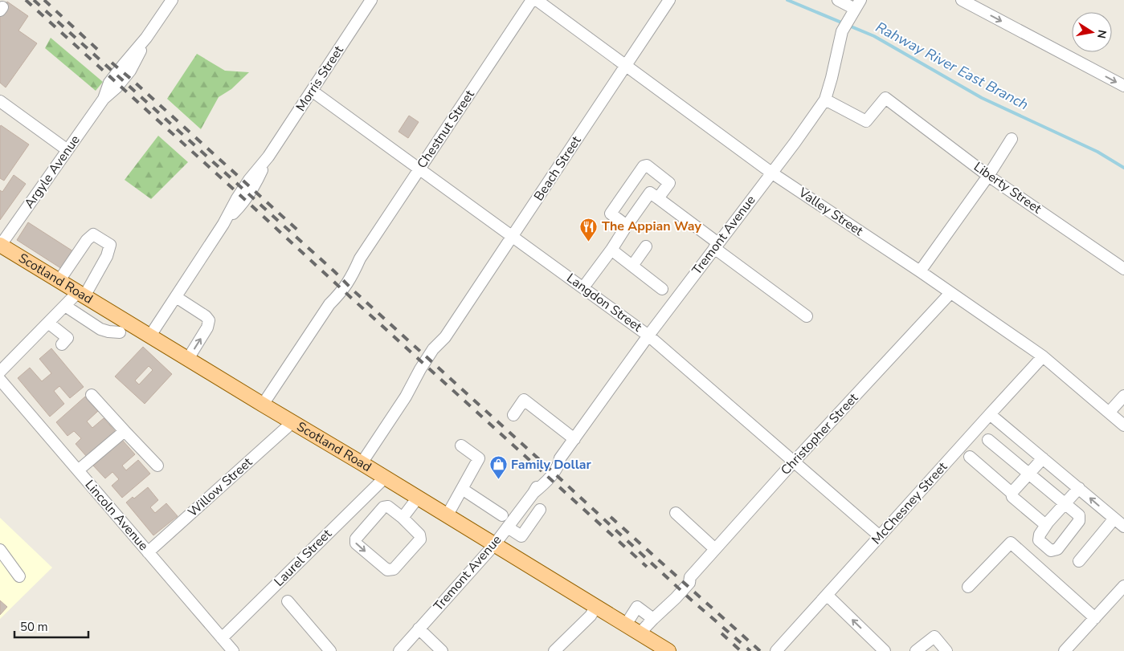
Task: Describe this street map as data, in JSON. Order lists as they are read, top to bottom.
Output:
{
  "streets": {
    "main road": ["Scotland Road"],
    "street": [
      "Morris Street",
      "Chestnut Street",
      "Beach Street",
      "Argyle Avenue",
      "Liberty Street",
      "Valley Street",
      "Tremont Avenue",
      "Langdon Street",
      "Christopher Street",
      "Willow Street",
      "McChesney Street",
      "Lincoln Avenue",
      "Laurel Street"
    ]
  },
  "crossings": [
    ["Morris Street", "Scotland Road"],
    ["Morris Street", "Langdon Street"],
    ["Chestnut Street", "Scotland Road"],
    ["Chestnut Street", "Langdon Street"],
    ["Beach Street", "Valley Street"],
    ["Beach Street", "Scotland Road"],
    ["Beach Street", "Langdon Street"],
    ["Argyle Avenue", "Scotland Road"],
    ["Liberty Street", "Tremont Avenue"],
    ["Valley Street", "Tremont Avenue"],
    ["Valley Street", "Christopher Street"],
    ["Valley Street", "McChesney Street"],
    ["Tremont Avenue", "Scotland Road"],
    ["Tremont Avenue", "Langdon Street"],
    ["Scotland Road", "Christopher Street"],
    ["Scotland Road", "Willow Street"],
    ["Scotland Road", "Laurel Street"],
    ["Langdon Street", "Christopher Street"],
    ["Langdon Street", "McChesney Street"],
    ["Willow Street", "Lincoln Avenue"],
    ["Lincoln Avenue", "Laurel Street"]
  ],
  "water": ["Rahway River East Branch"],
  "places": {
    "restaurant": ["The Appian Way"],
    "shop": ["Family Dollar"]
  },
  "scale_bar": "50 m",
  "north": "right"
}
